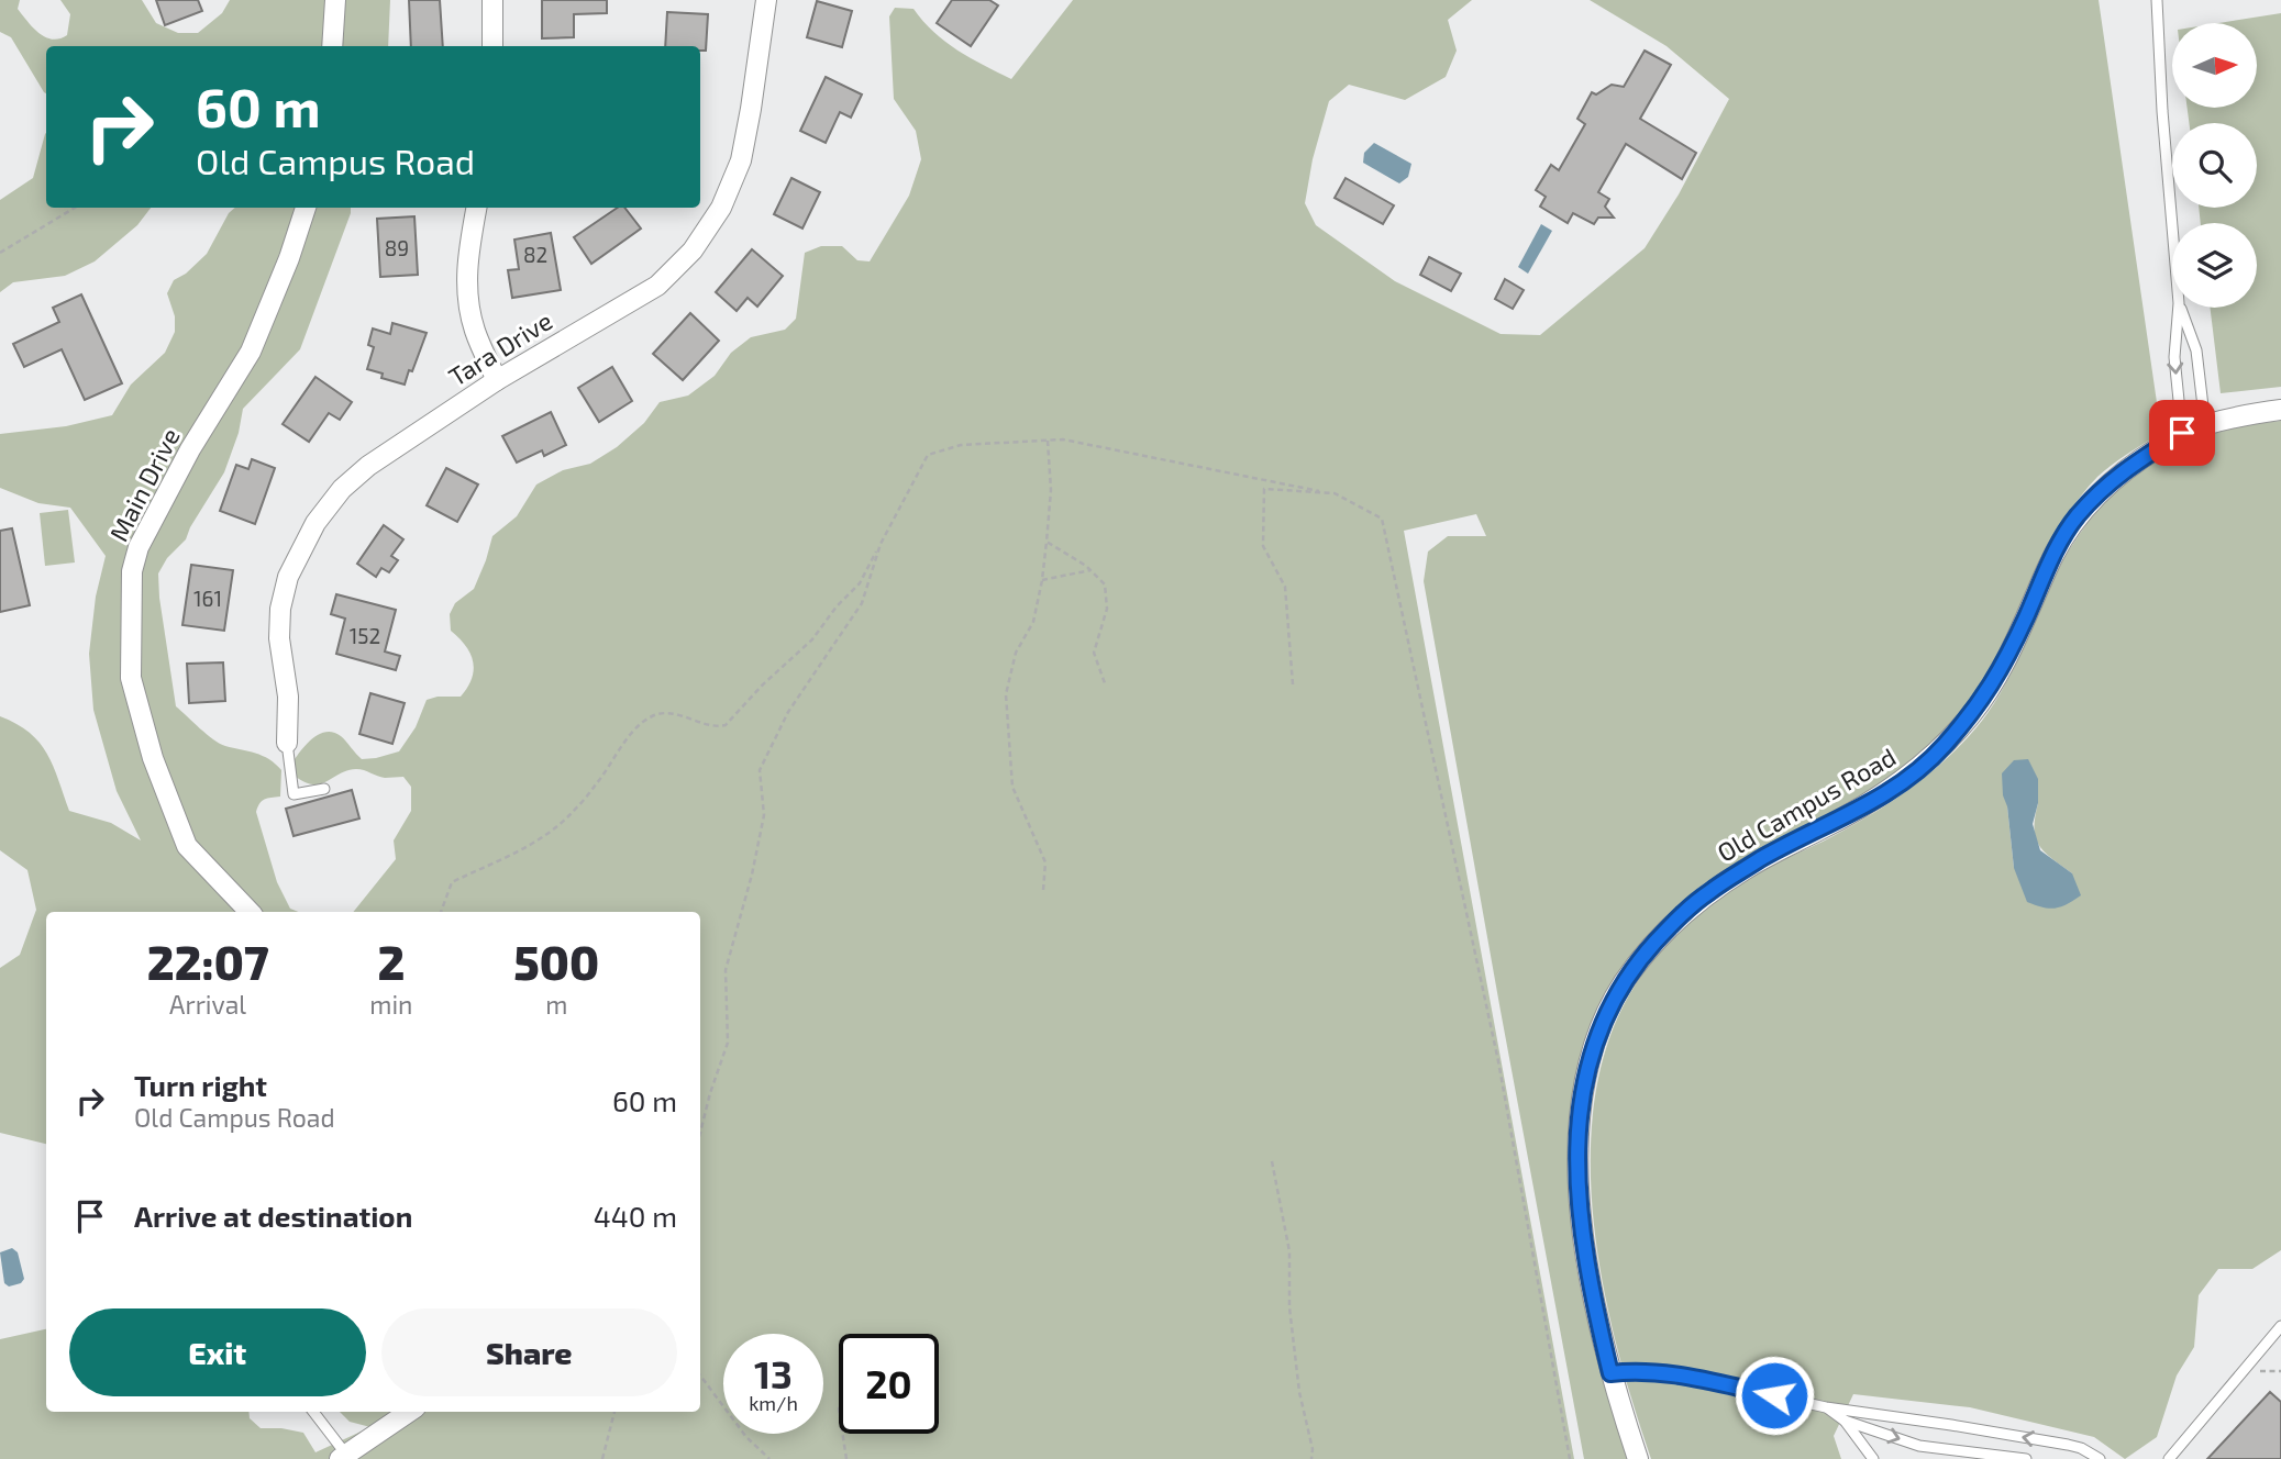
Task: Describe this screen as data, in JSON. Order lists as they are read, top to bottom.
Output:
{
  "streets": {
    "street": ["Tara Drive", "Main Drive", "Old Campus Road"]
  },
  "house_numbers": [
    "89",
    "82",
    "161",
    "152"
  ],
  "north": "right",
  "page": {
    "turn": ["60 m", "Old Campus Road"],
    "eta": [
      "22:07",
      "Arrival",
      "2",
      "min",
      "500",
      "m"
    ],
    "list": [
      {
        "name": "Turn right",
        "note": "Old Campus Road",
        "value": "60 m"
      },
      {
        "name": "Arrive at destination",
        "value": "440 m"
      }
    ],
    "buttons": ["Exit", "Share"],
    "speed": "13 km/h",
    "limit": "20"
  }
}
